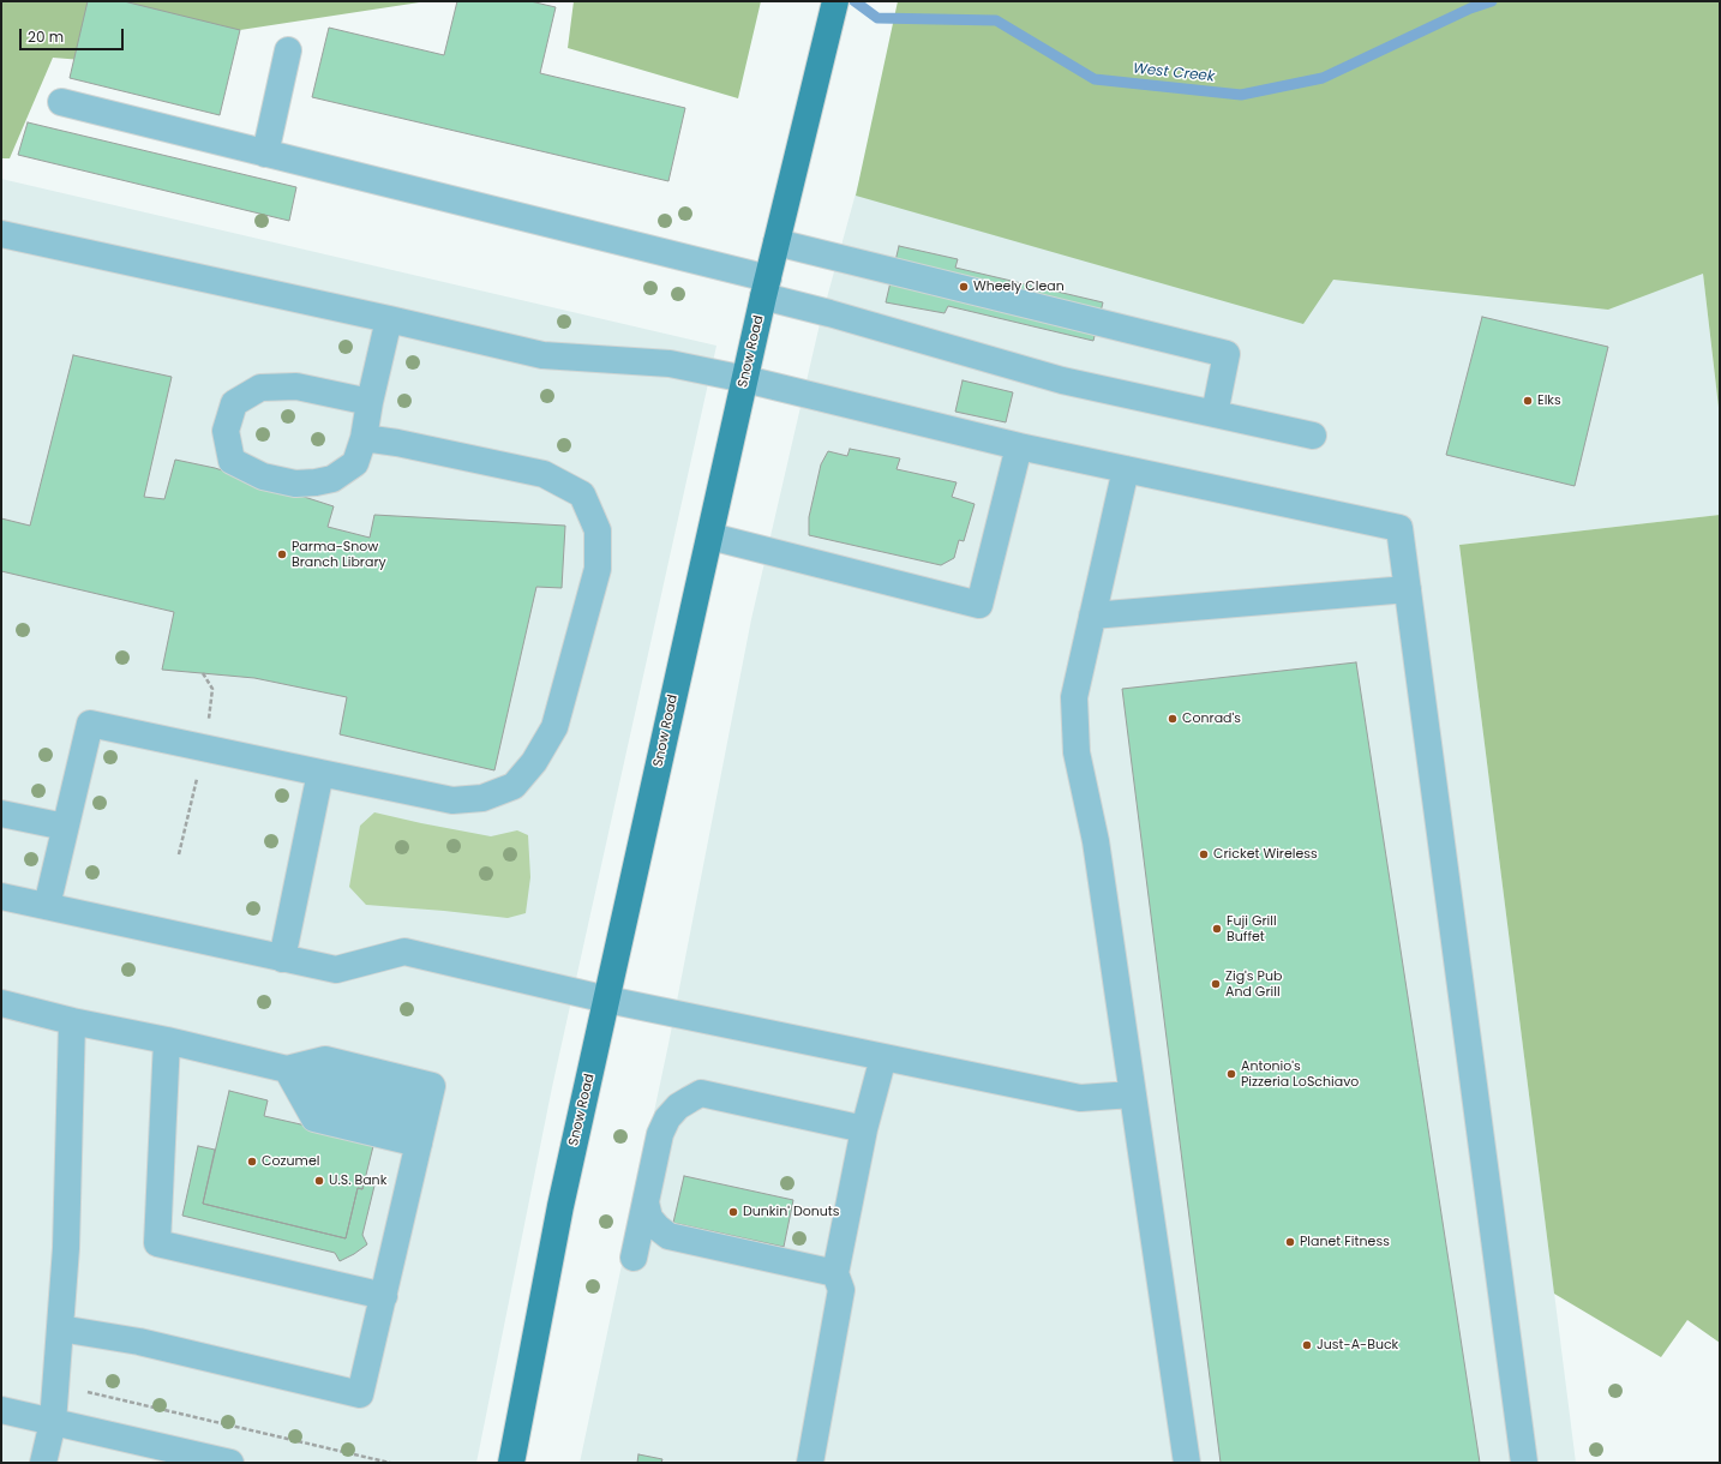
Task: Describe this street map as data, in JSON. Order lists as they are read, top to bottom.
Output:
{
  "streets": {
    "main road": ["Snow Road"]
  },
  "water": ["West Creek"],
  "places": [
    "Wheely Clean",
    "Elks",
    "Parma-Snow Branch Library",
    "Conrad's",
    "Cricket Wireless",
    "Fuji Grill Buffet",
    "Zig's Pub And Grill",
    "Antonio's Pizzeria LoSchiavo",
    "Cozumel",
    "U.S. Bank",
    "Dunkin' Donuts",
    "Planet Fitness",
    "Just-A-Buck"
  ],
  "scale_bar": "20 m"
}
